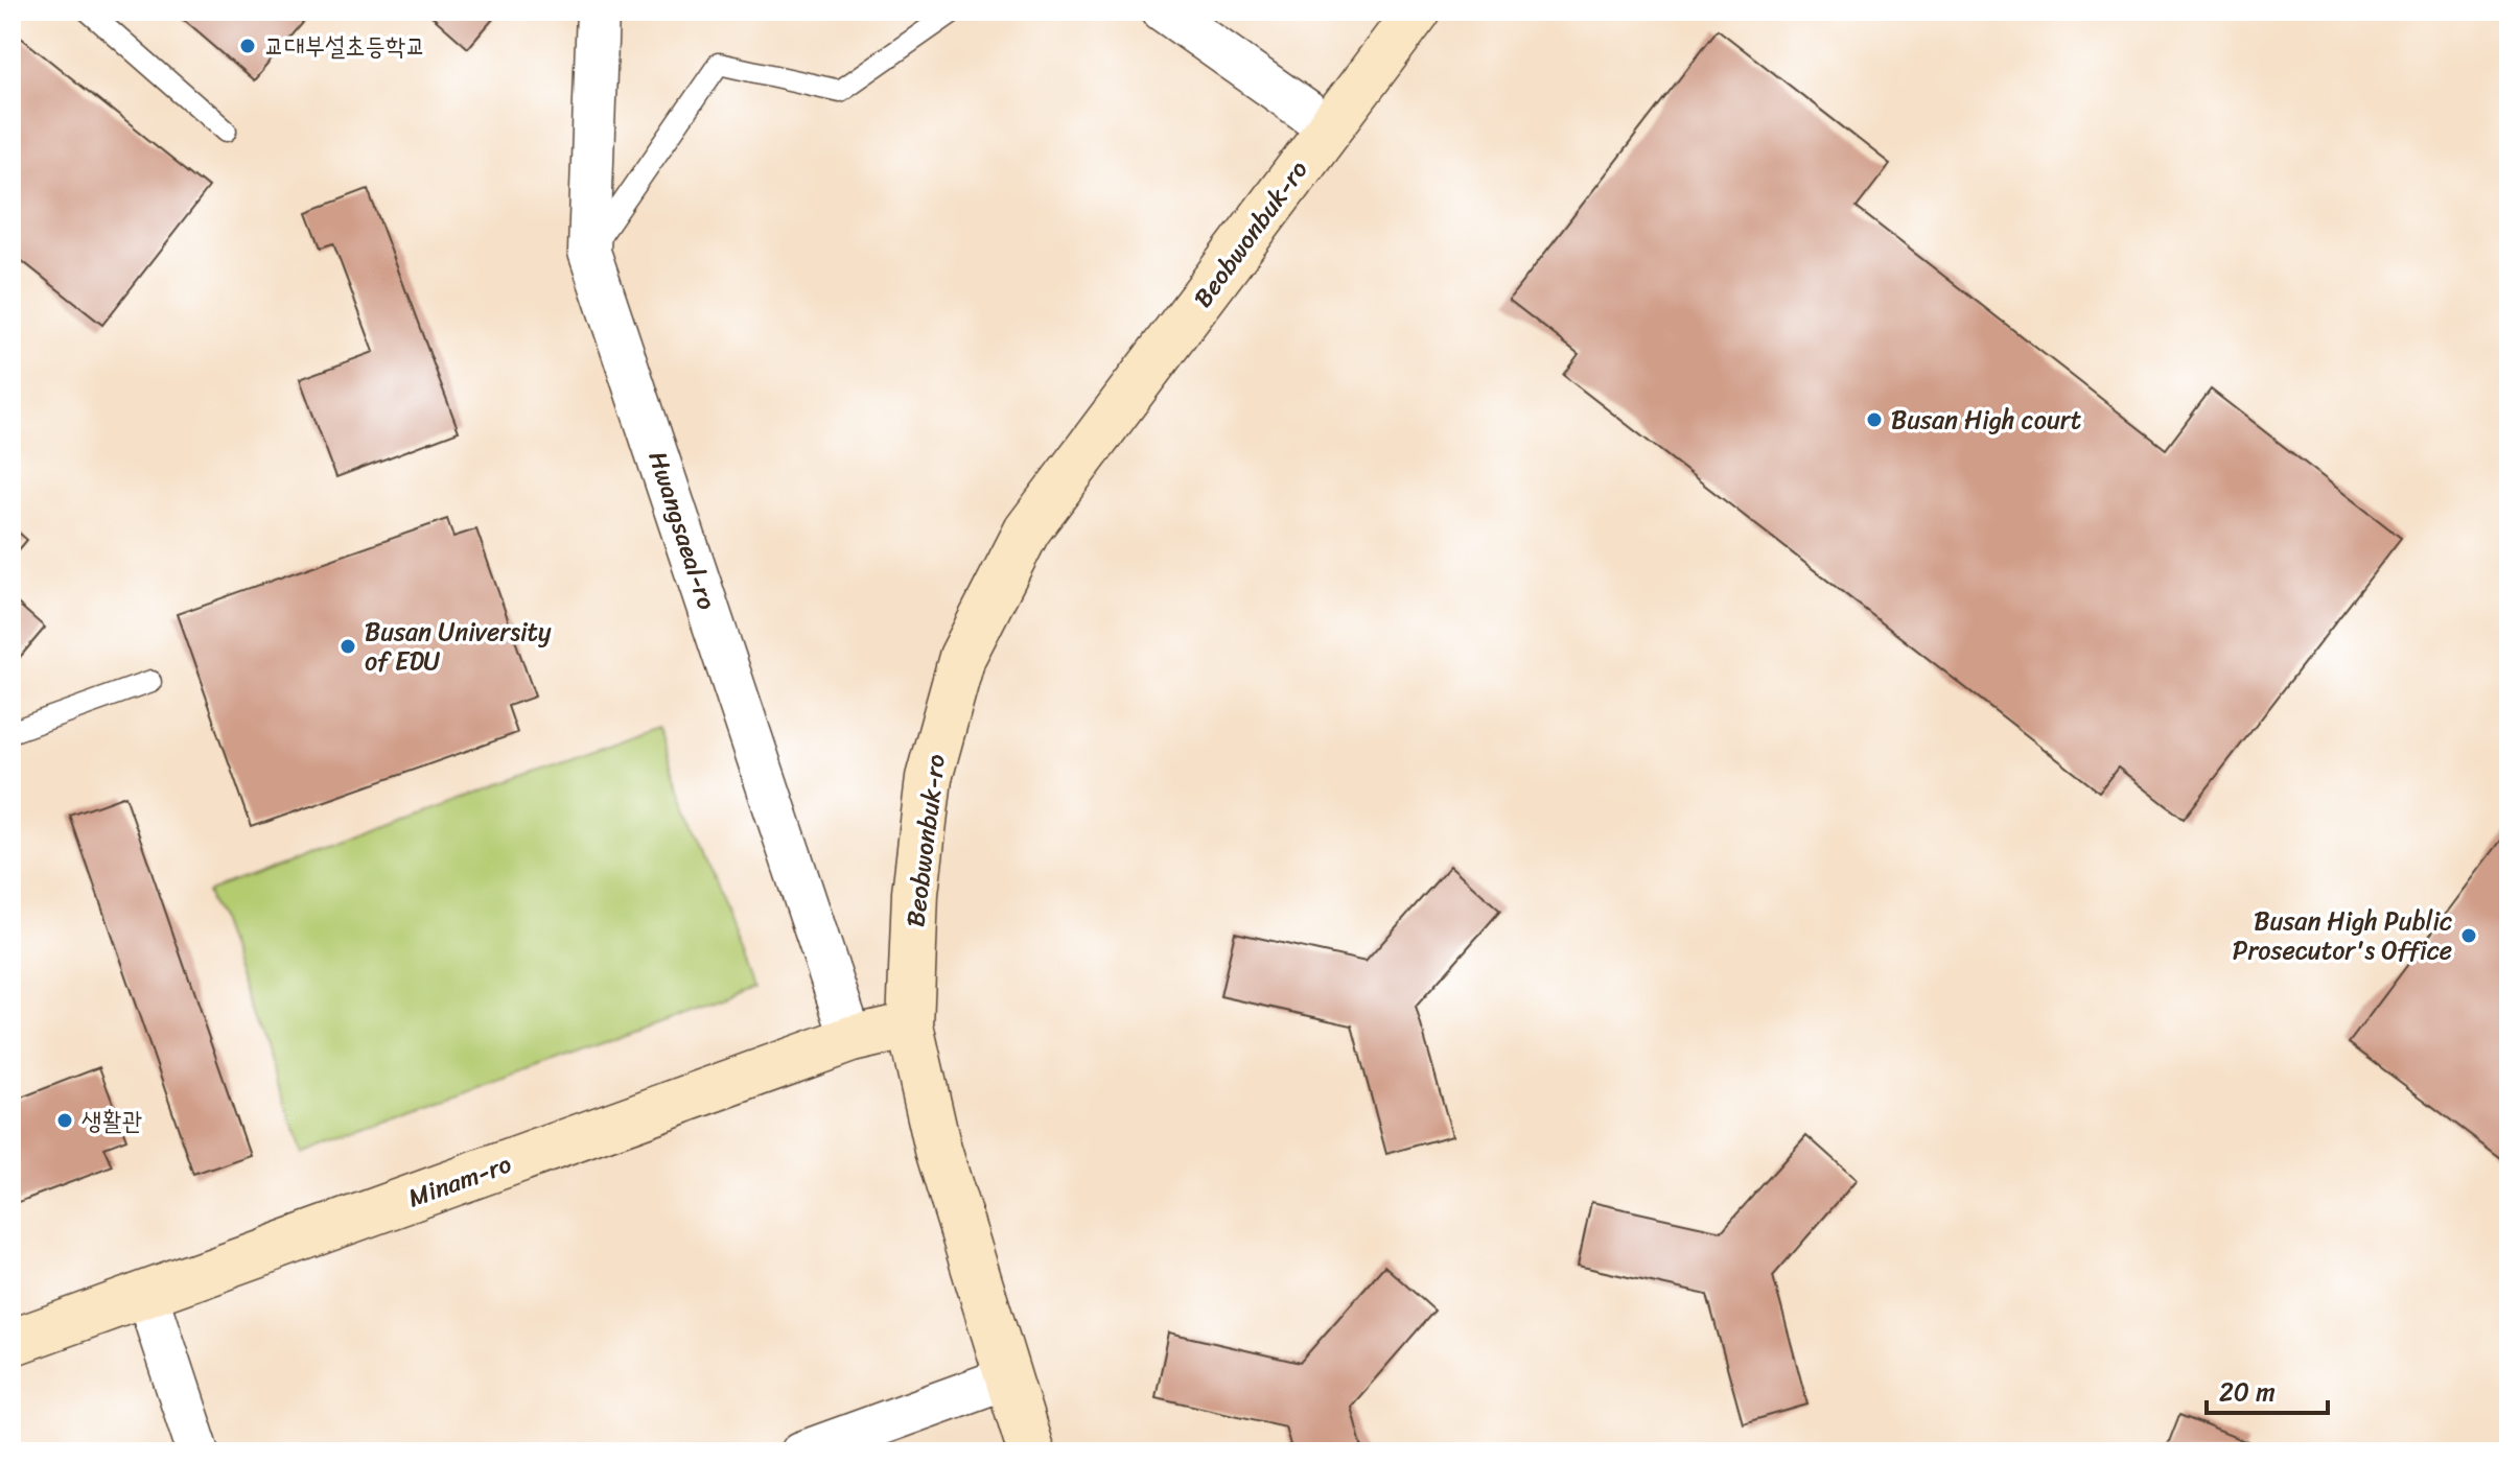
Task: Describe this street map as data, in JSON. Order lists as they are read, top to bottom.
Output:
{
  "streets": {
    "main road": ["Beobwonbuk-ro", "Minam-ro"],
    "street": ["Hwangsaeal-ro"]
  },
  "crossings": [
    ["Beobwonbuk-ro", "Minam-ro"],
    ["Hwangsaeal-ro", "Minam-ro"]
  ],
  "places": [
    "교대부설초등학교",
    "Busan High court",
    "Busan University of EDU",
    "Busan High Public Prosecutor's Office",
    "생활관"
  ],
  "scale_bar": "20 m"
}
